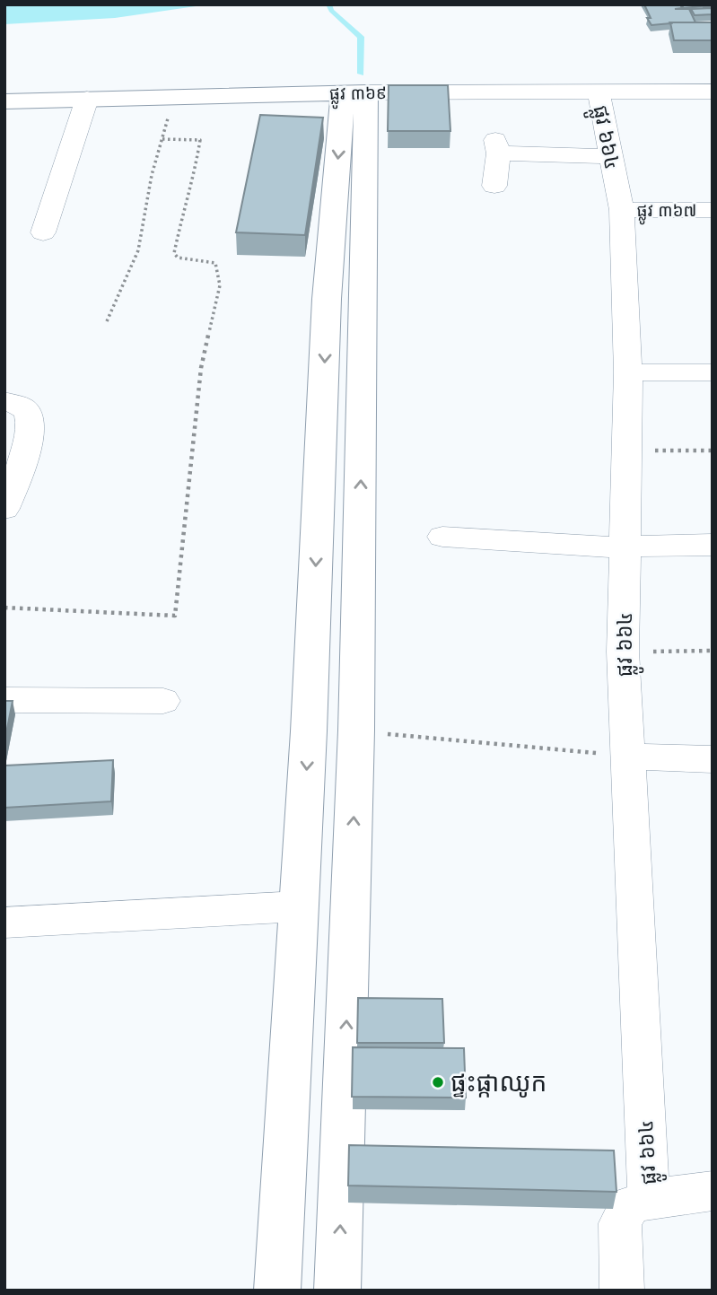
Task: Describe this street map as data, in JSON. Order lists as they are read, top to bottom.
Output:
{
  "streets": {
    "main road": ["ផ្លូវ ៣៦៩"],
    "street": ["ផ្លូវ ៦៦៤", "ផ្លូវ ៣៦៧"]
  },
  "crossings": [
    ["ផ្លូវ ៣៦៩", "ផ្លូវ ៦៦៤"],
    ["ផ្លូវ ៦៦៤", "ផ្លូវ ៣៦៧"]
  ],
  "places": ["ផ្ទះផ្កាឈូក"]
}
